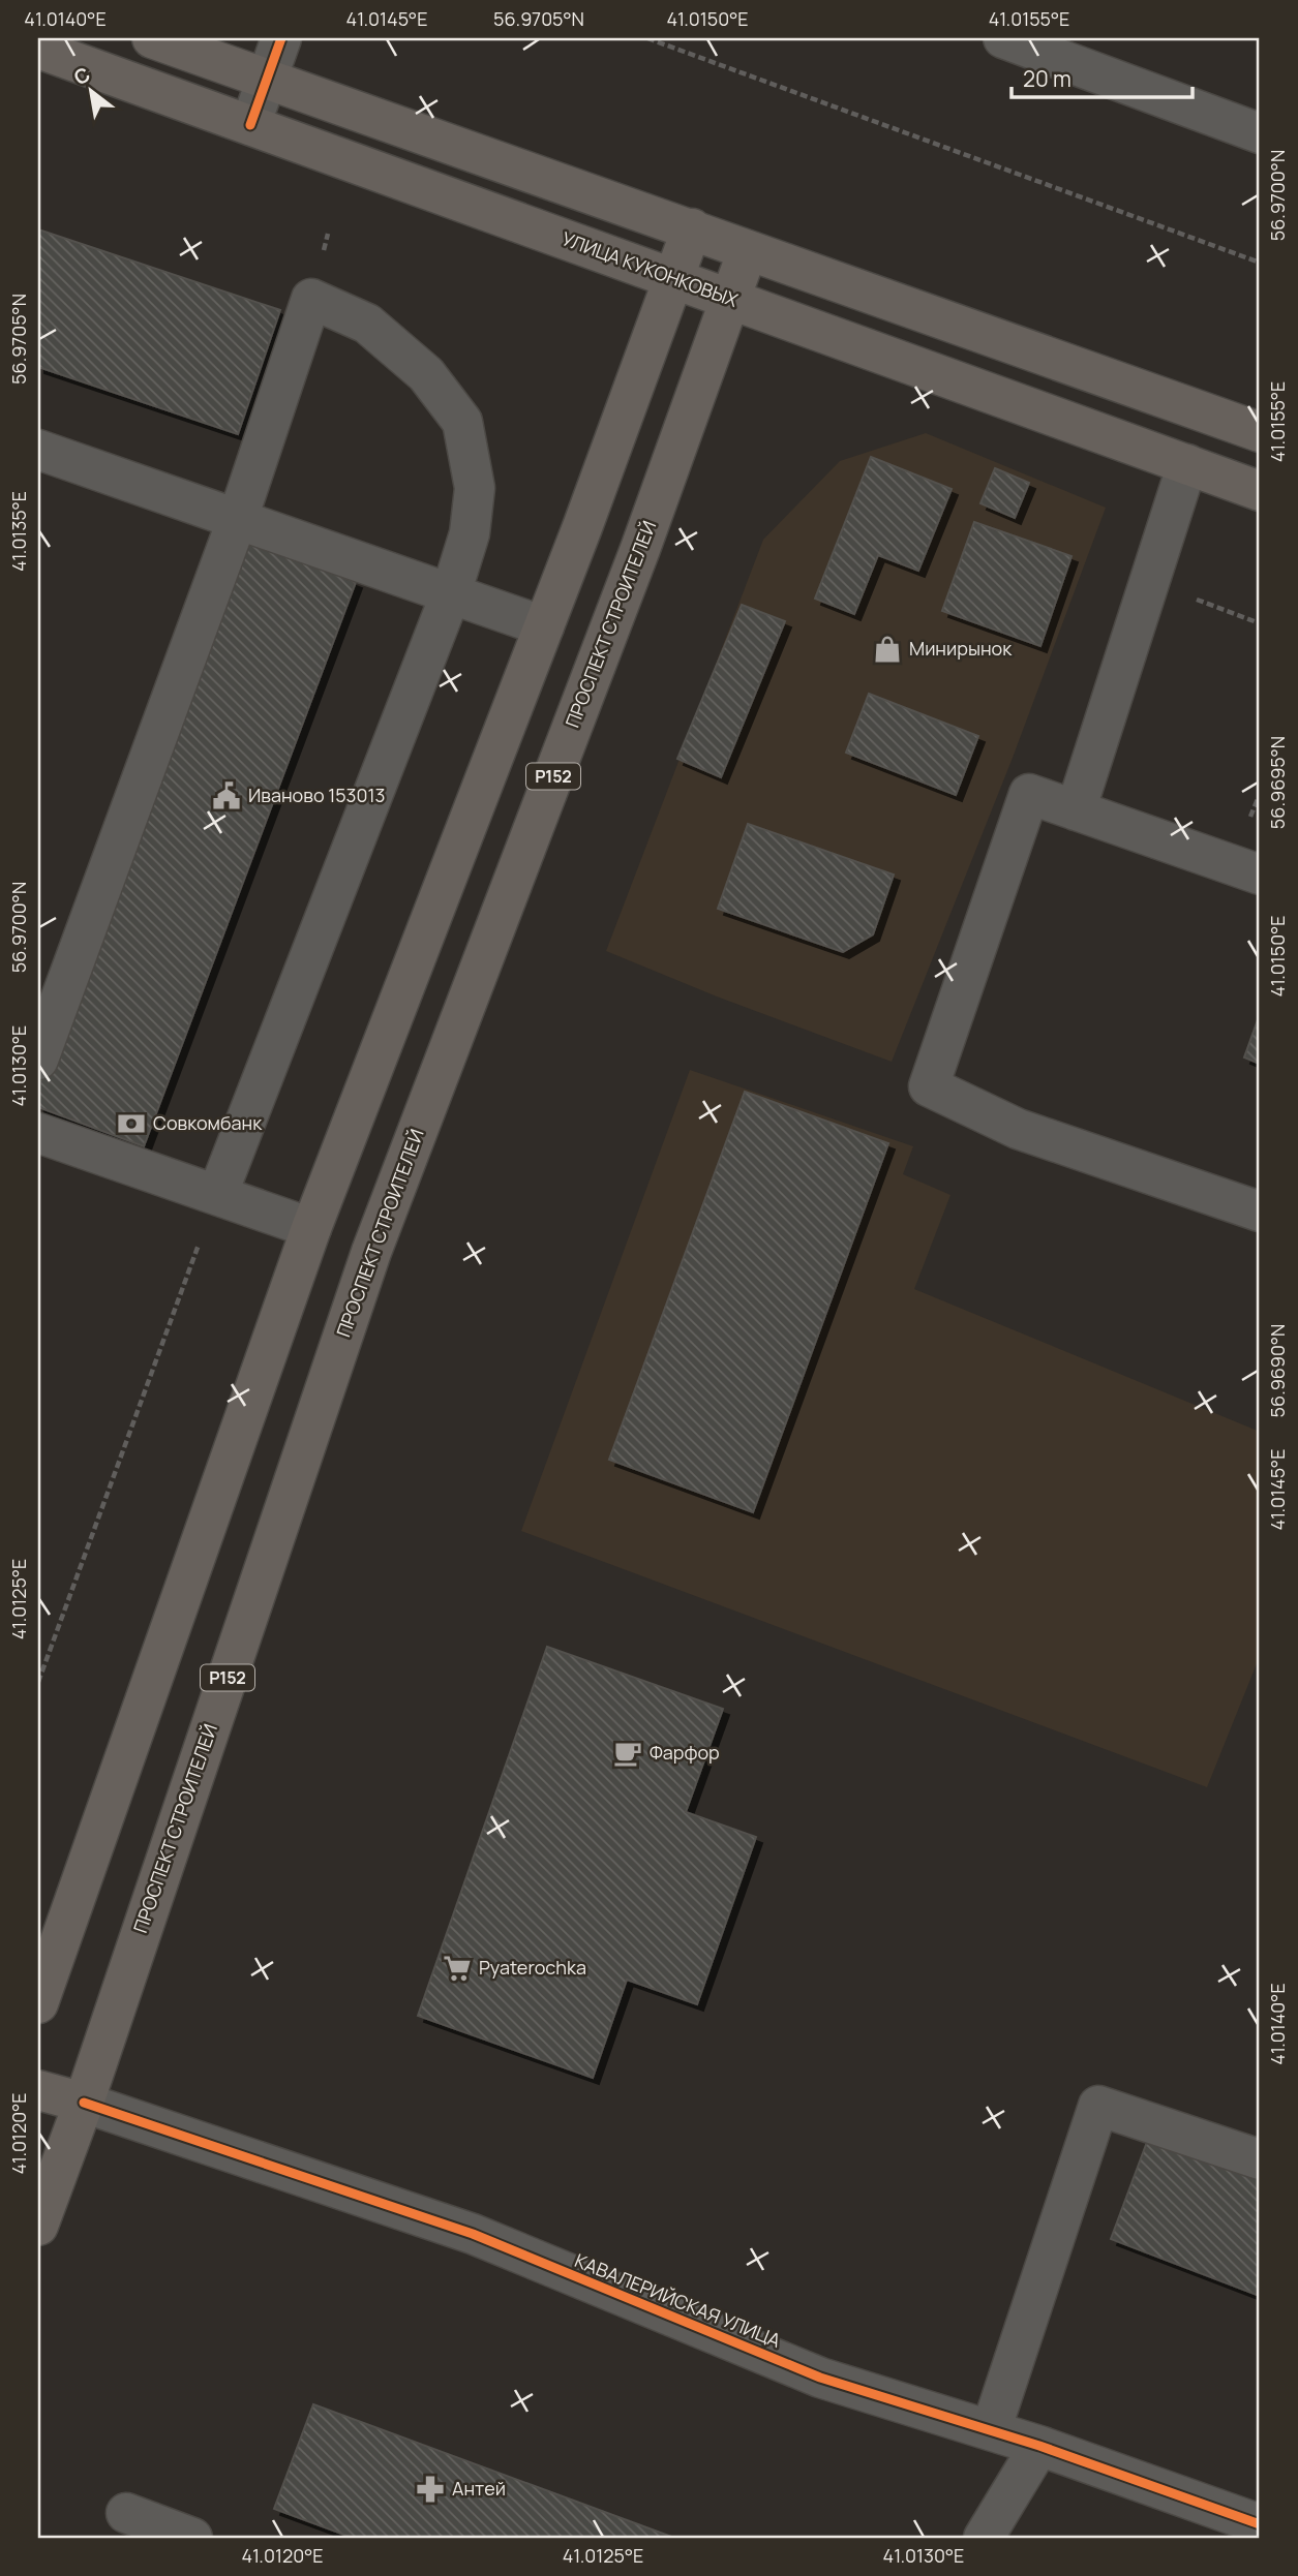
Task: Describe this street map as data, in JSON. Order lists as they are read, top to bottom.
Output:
{
  "streets": {
    "main road": [
      "УЛИЦА КУКОНКОВЫХ",
      "ПРОСПЕКТ СТРОИТЕЛЕЙ",
      "Р152",
      "КАВАЛЕРИЙСКАЯ УЛИЦА"
    ]
  },
  "crossings": [
    ["УЛИЦА КУКОНКОВЫХ", "ПРОСПЕКТ СТРОИТЕЛЕЙ"],
    ["ПРОСПЕКТ СТРОИТЕЛЕЙ", "КАВАЛЕРИЙСКАЯ УЛИЦА"]
  ],
  "places": {
    "shop": ["Минирынок"],
    "public building": ["Иваново 153013"],
    "bank": ["Совкомбанк"],
    "cafe": ["Фарфор"],
    "supermarket": ["Pyaterochka"],
    "pharmacy": ["Антей"]
  },
  "scale_bar": "20 m",
  "north": "top left",
  "coordinates": [
    "41.0140°E",
    "41.0145°E",
    "56.9705°N",
    "41.0150°E",
    "41.0155°E",
    "56.9700°N",
    "41.0135°E",
    "56.9695°N",
    "41.0130°E",
    "56.9690°N",
    "41.0125°E",
    "41.0120°E"
  ]
}
